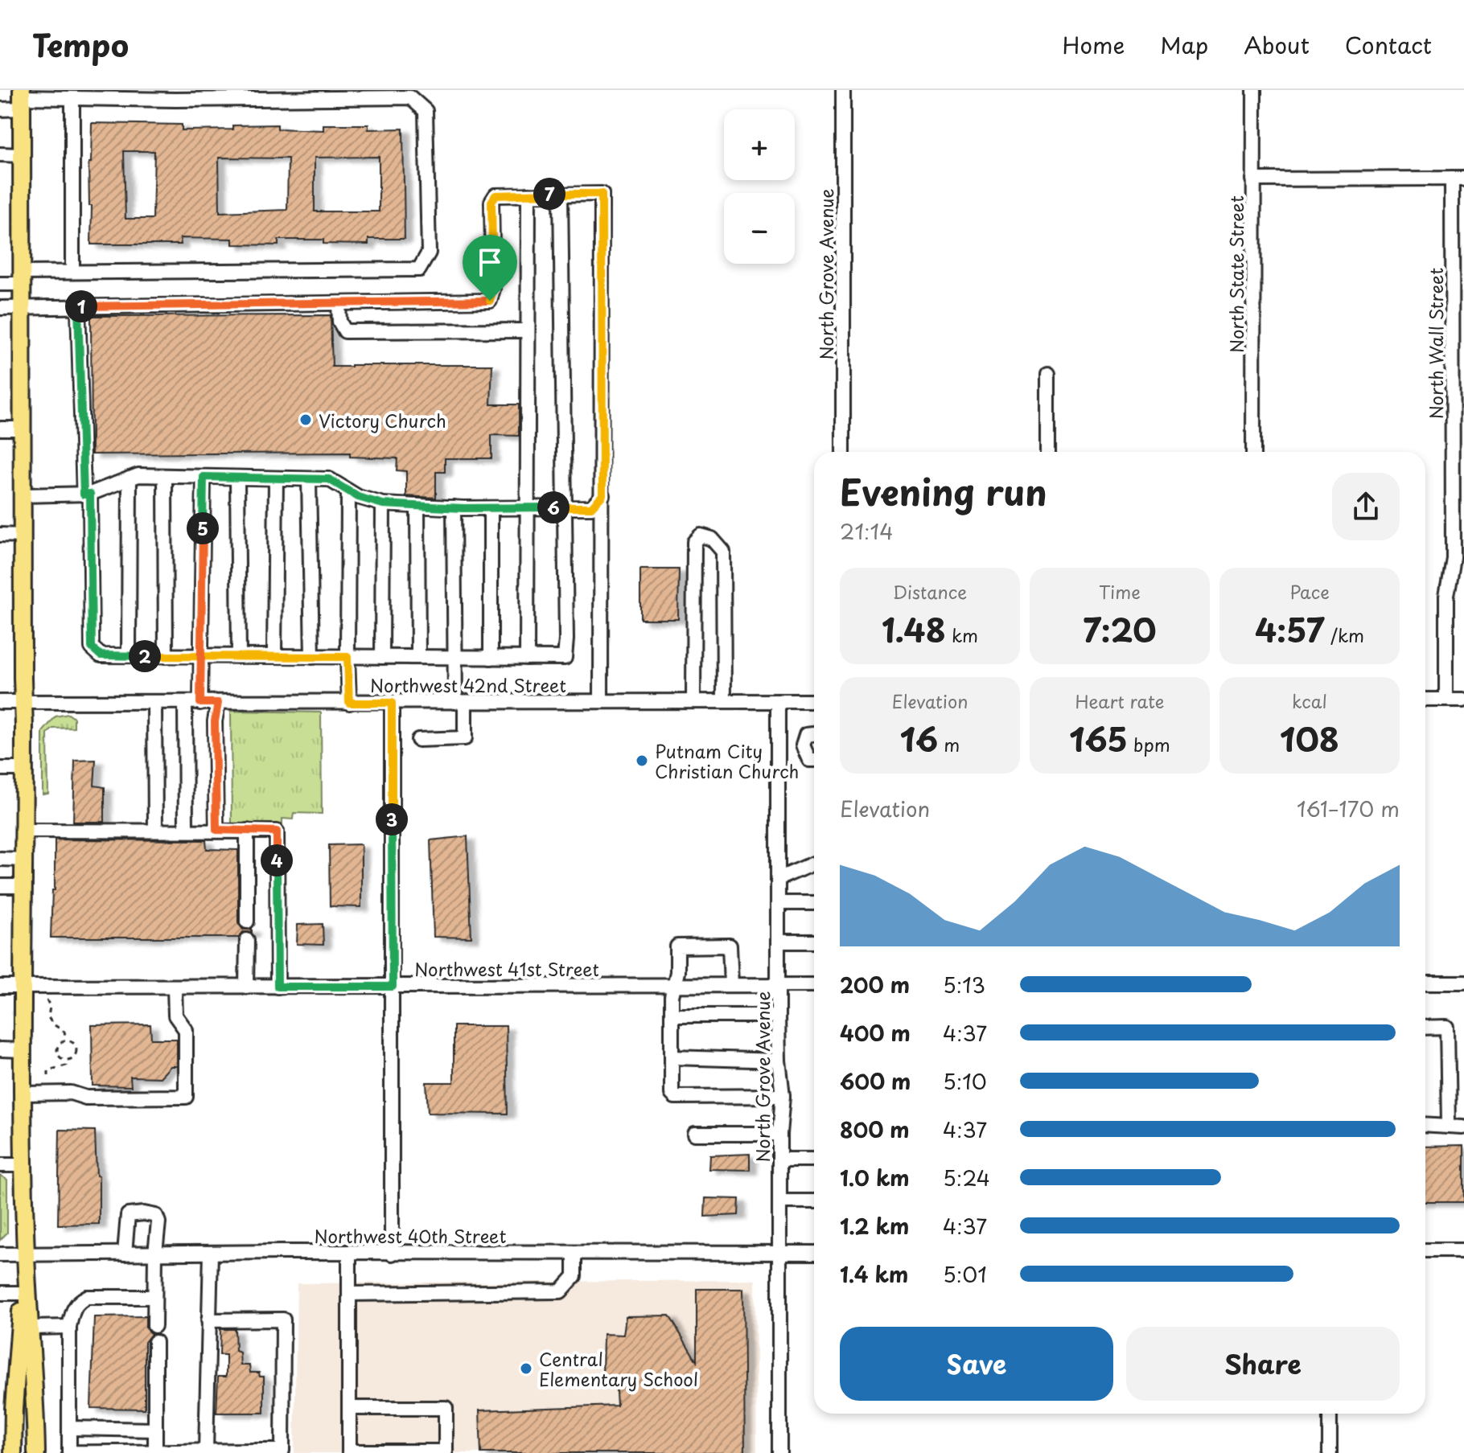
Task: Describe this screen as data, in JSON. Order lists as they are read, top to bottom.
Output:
{
  "streets": {
    "street": [
      "North Grove Avenue",
      "North State Street",
      "North Wall Street",
      "Northwest 42nd Street",
      "Northwest 41st Street",
      "Northwest 40th Street"
    ]
  },
  "crossings": [
    ["North Grove Avenue", "Northwest 42nd Street"],
    ["North Grove Avenue", "Northwest 41st Street"],
    ["North Grove Avenue", "Northwest 40th Street"]
  ],
  "places": ["Victory Church", "Putnam City Christian Church", "Central Elementary School"],
  "page": {
    "header": "Tempo",
    "nav": [
      "Home",
      "Map",
      "About",
      "Contact"
    ],
    "map_buttons": ["+", "−"],
    "pins": [
      "7",
      "1",
      "6",
      "5",
      "2",
      "3",
      "4"
    ],
    "heading": ["Evening run", "21:14"],
    "stats": [
      ["Distance", "1.48 km"],
      ["Time", "7:20"],
      ["Pace", "4:57 /km"],
      ["Elevation", "16 m"],
      ["Heart rate", "165 bpm"],
      ["kcal", "108"]
    ],
    "chart": ["Elevation", "161–170 m"],
    "list": [
      {
        "name": "200 m",
        "note": "5:13"
      },
      {
        "name": "400 m",
        "note": "4:37"
      },
      {
        "name": "600 m",
        "note": "5:10"
      },
      {
        "name": "800 m",
        "note": "4:37"
      },
      {
        "name": "1.0 km",
        "note": "5:24"
      },
      {
        "name": "1.2 km",
        "note": "4:37"
      },
      {
        "name": "1.4 km",
        "note": "5:01"
      }
    ],
    "buttons": ["Save", "Share"]
  }
}
